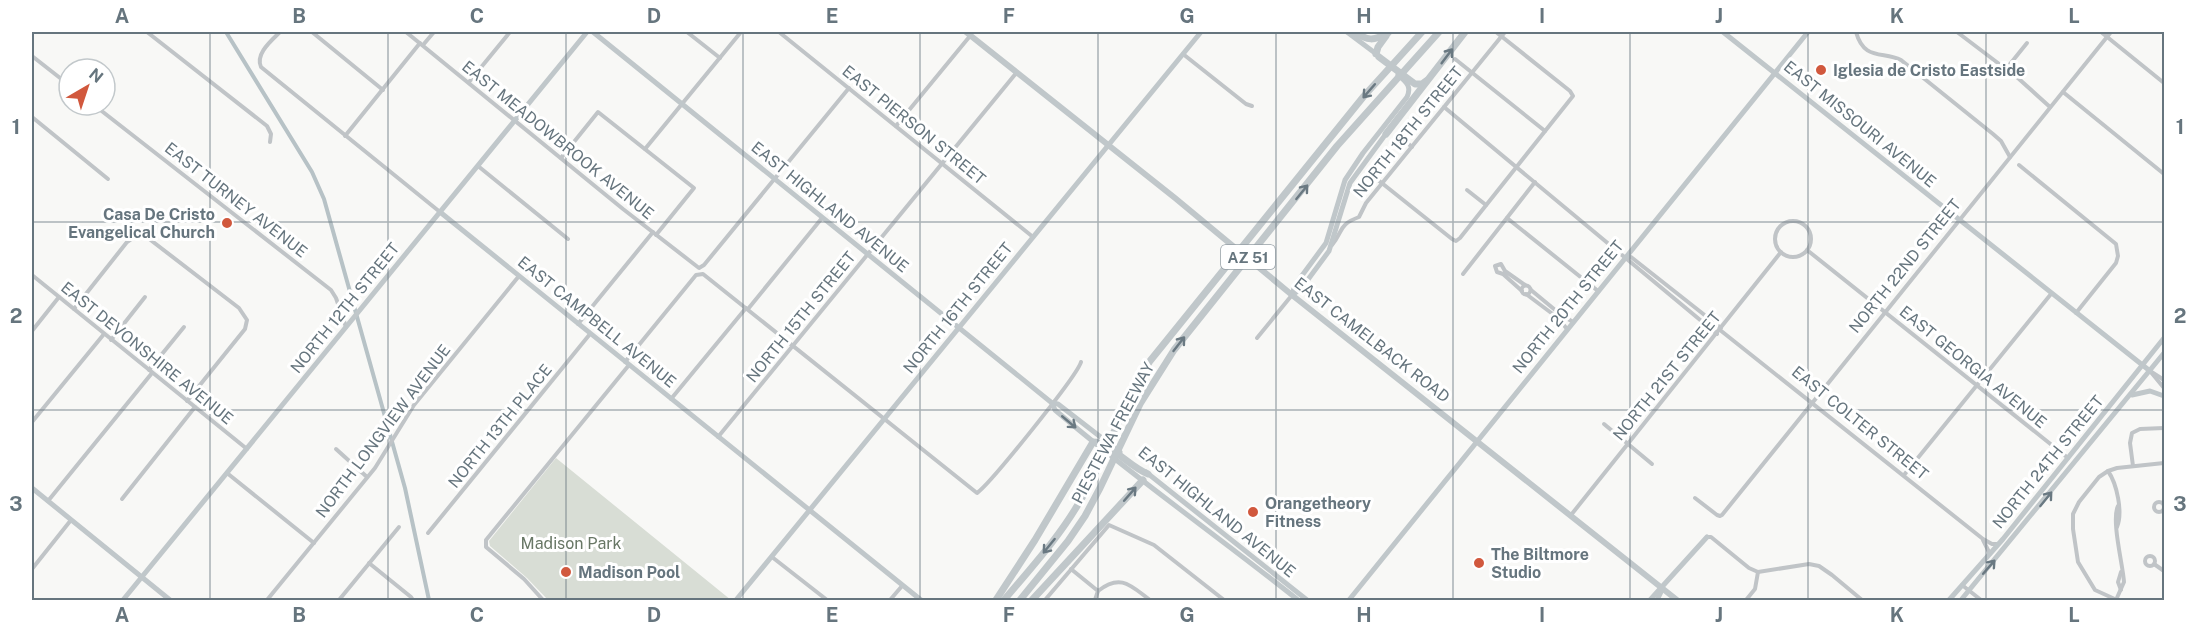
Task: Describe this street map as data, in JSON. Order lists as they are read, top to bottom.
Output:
{
  "streets": {
    "highway": ["AZ 51", "PIESTEWA FREEWAY"],
    "main road": ["EAST CAMELBACK ROAD"],
    "street": [
      "EAST MISSOURI AVENUE",
      "EAST PIERSON STREET",
      "NORTH 18TH STREET",
      "EAST MEADOWBROOK AVENUE",
      "EAST TURNEY AVENUE",
      "EAST HIGHLAND AVENUE",
      "NORTH 22ND STREET",
      "NORTH 20TH STREET",
      "NORTH 12TH STREET",
      "NORTH 16TH STREET",
      "NORTH 15TH STREET",
      "EAST CAMPBELL AVENUE",
      "EAST DEVONSHIRE AVENUE",
      "EAST GEORGIA AVENUE",
      "NORTH 21ST STREET",
      "EAST COLTER STREET",
      "NORTH 13TH PLACE",
      "NORTH LONGVIEW AVENUE",
      "NORTH 24TH STREET"
    ]
  },
  "crossings": [
    ["EAST MISSOURI AVENUE", "NORTH 22ND STREET"],
    ["EAST MISSOURI AVENUE", "NORTH 20TH STREET"],
    ["EAST MISSOURI AVENUE", "NORTH 24TH STREET"],
    ["EAST PIERSON STREET", "NORTH 16TH STREET"],
    ["EAST PIERSON STREET", "NORTH 15TH STREET"],
    ["NORTH 18TH STREET", "EAST CAMELBACK ROAD"],
    ["NORTH 18TH STREET", "EAST COLTER STREET"],
    ["EAST MEADOWBROOK AVENUE", "EAST HIGHLAND AVENUE"],
    ["EAST MEADOWBROOK AVENUE", "NORTH 12TH STREET"],
    ["EAST TURNEY AVENUE", "NORTH 12TH STREET"],
    ["EAST HIGHLAND AVENUE", "NORTH 16TH STREET"],
    ["EAST HIGHLAND AVENUE", "NORTH 15TH STREET"],
    ["NORTH 22ND STREET", "EAST GEORGIA AVENUE"],
    ["NORTH 22ND STREET", "EAST COLTER STREET"],
    ["NORTH 20TH STREET", "EAST CAMELBACK ROAD"],
    ["NORTH 20TH STREET", "EAST COLTER STREET"],
    ["NORTH 12TH STREET", "EAST CAMPBELL AVENUE"],
    ["NORTH 12TH STREET", "EAST DEVONSHIRE AVENUE"],
    ["NORTH 16TH STREET", "EAST CAMPBELL AVENUE"],
    ["NORTH 16TH STREET", "EAST CAMELBACK ROAD"],
    ["NORTH 15TH STREET", "EAST CAMPBELL AVENUE"],
    ["NORTH 15TH STREET", "EAST CAMELBACK ROAD"],
    ["EAST CAMPBELL AVENUE", "NORTH 13TH PLACE"],
    ["EAST CAMPBELL AVENUE", "NORTH LONGVIEW AVENUE"],
    ["EAST CAMELBACK ROAD", "NORTH 21ST STREET"],
    ["EAST GEORGIA AVENUE", "NORTH 21ST STREET"],
    ["EAST GEORGIA AVENUE", "NORTH 24TH STREET"],
    ["NORTH 21ST STREET", "EAST COLTER STREET"],
    ["EAST COLTER STREET", "NORTH 24TH STREET"]
  ],
  "parks": ["Madison Park"],
  "places": [
    "Iglesia de Cristo Eastside",
    "Casa De Cristo Evangelical Church",
    "Orangetheory Fitness",
    "The Biltmore Studio",
    "Madison Pool"
  ],
  "north": "top right",
  "grid": {
    "columns": [
      "A",
      "B",
      "C",
      "D",
      "E",
      "F",
      "G",
      "H",
      "I",
      "J",
      "K",
      "L"
    ],
    "rows": ["1", "2", "3"]
  }
}
